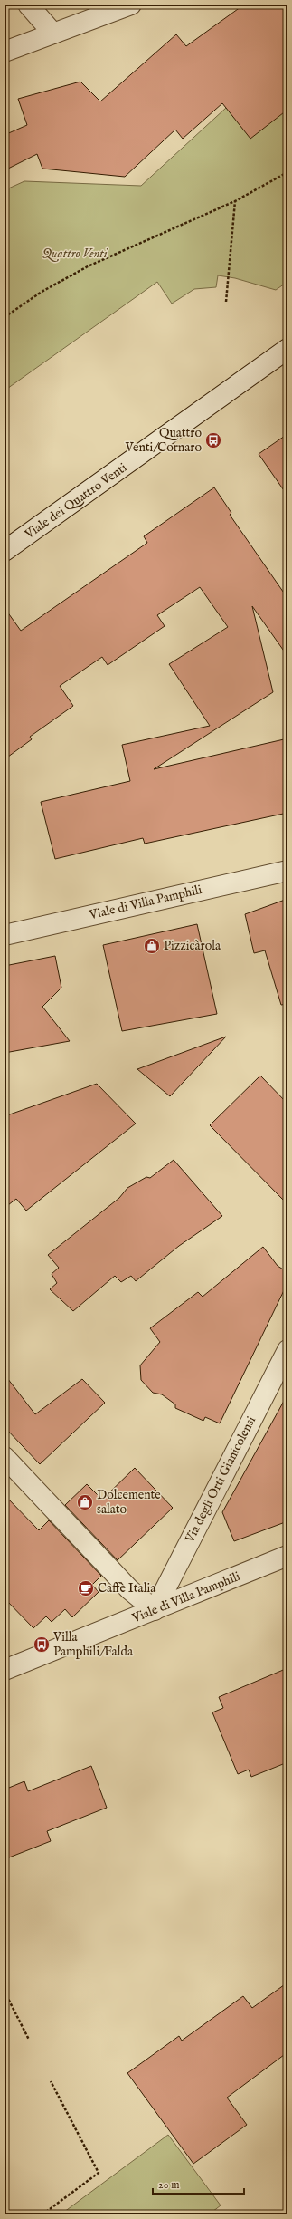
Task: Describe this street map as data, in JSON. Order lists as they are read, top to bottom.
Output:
{
  "streets": {
    "street": ["Viale dei Quattro Venti", "Viale di Villa Pamphili", "Via degli Orti Gianicolensi"]
  },
  "crossings": [
    ["Viale di Villa Pamphili", "Via degli Orti Gianicolensi"]
  ],
  "parks": ["Quattro Venti"],
  "places": {
    "bus stop": ["Quattro Venti/Cornaro", "Villa Pamphili/Falda"],
    "shop": ["Pizzicàrola", "Dolcemente salato"],
    "cafe": ["Caffè Italia"]
  },
  "scale_bar": "20 m"
}
